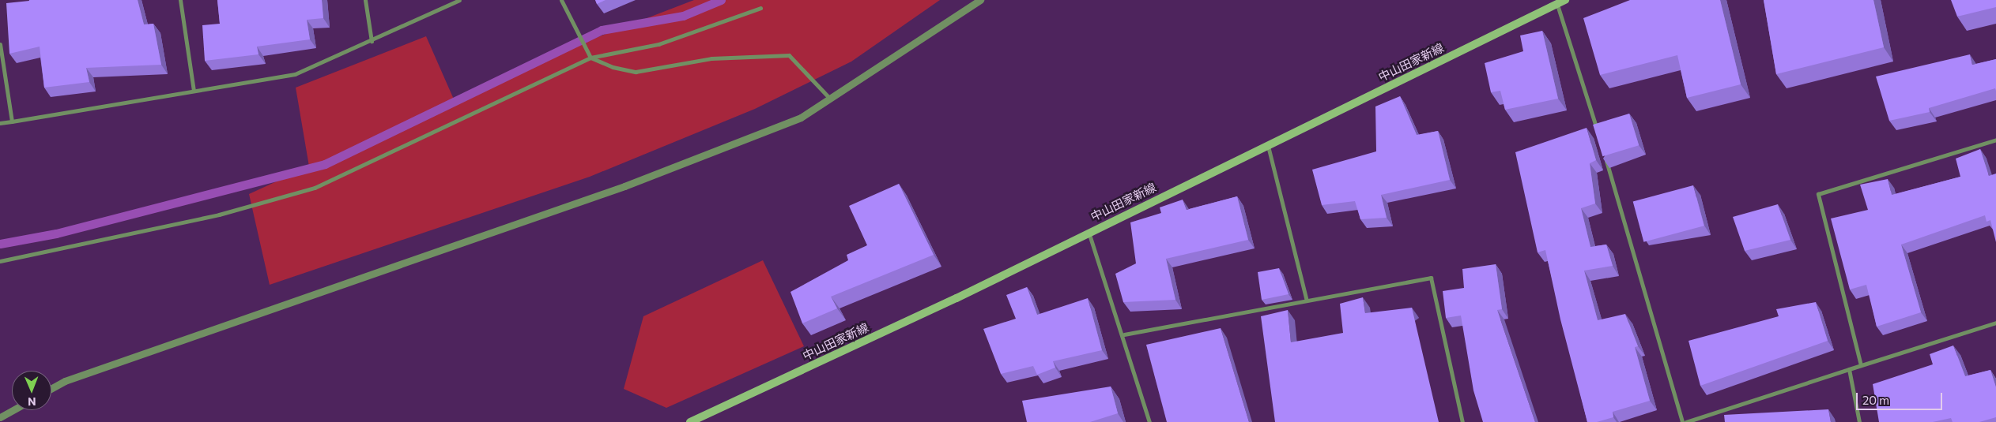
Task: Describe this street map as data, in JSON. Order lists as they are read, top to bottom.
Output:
{
  "streets": {
    "main road": ["中山田家新線"]
  },
  "scale_bar": "20 m",
  "north": "bottom"
}
